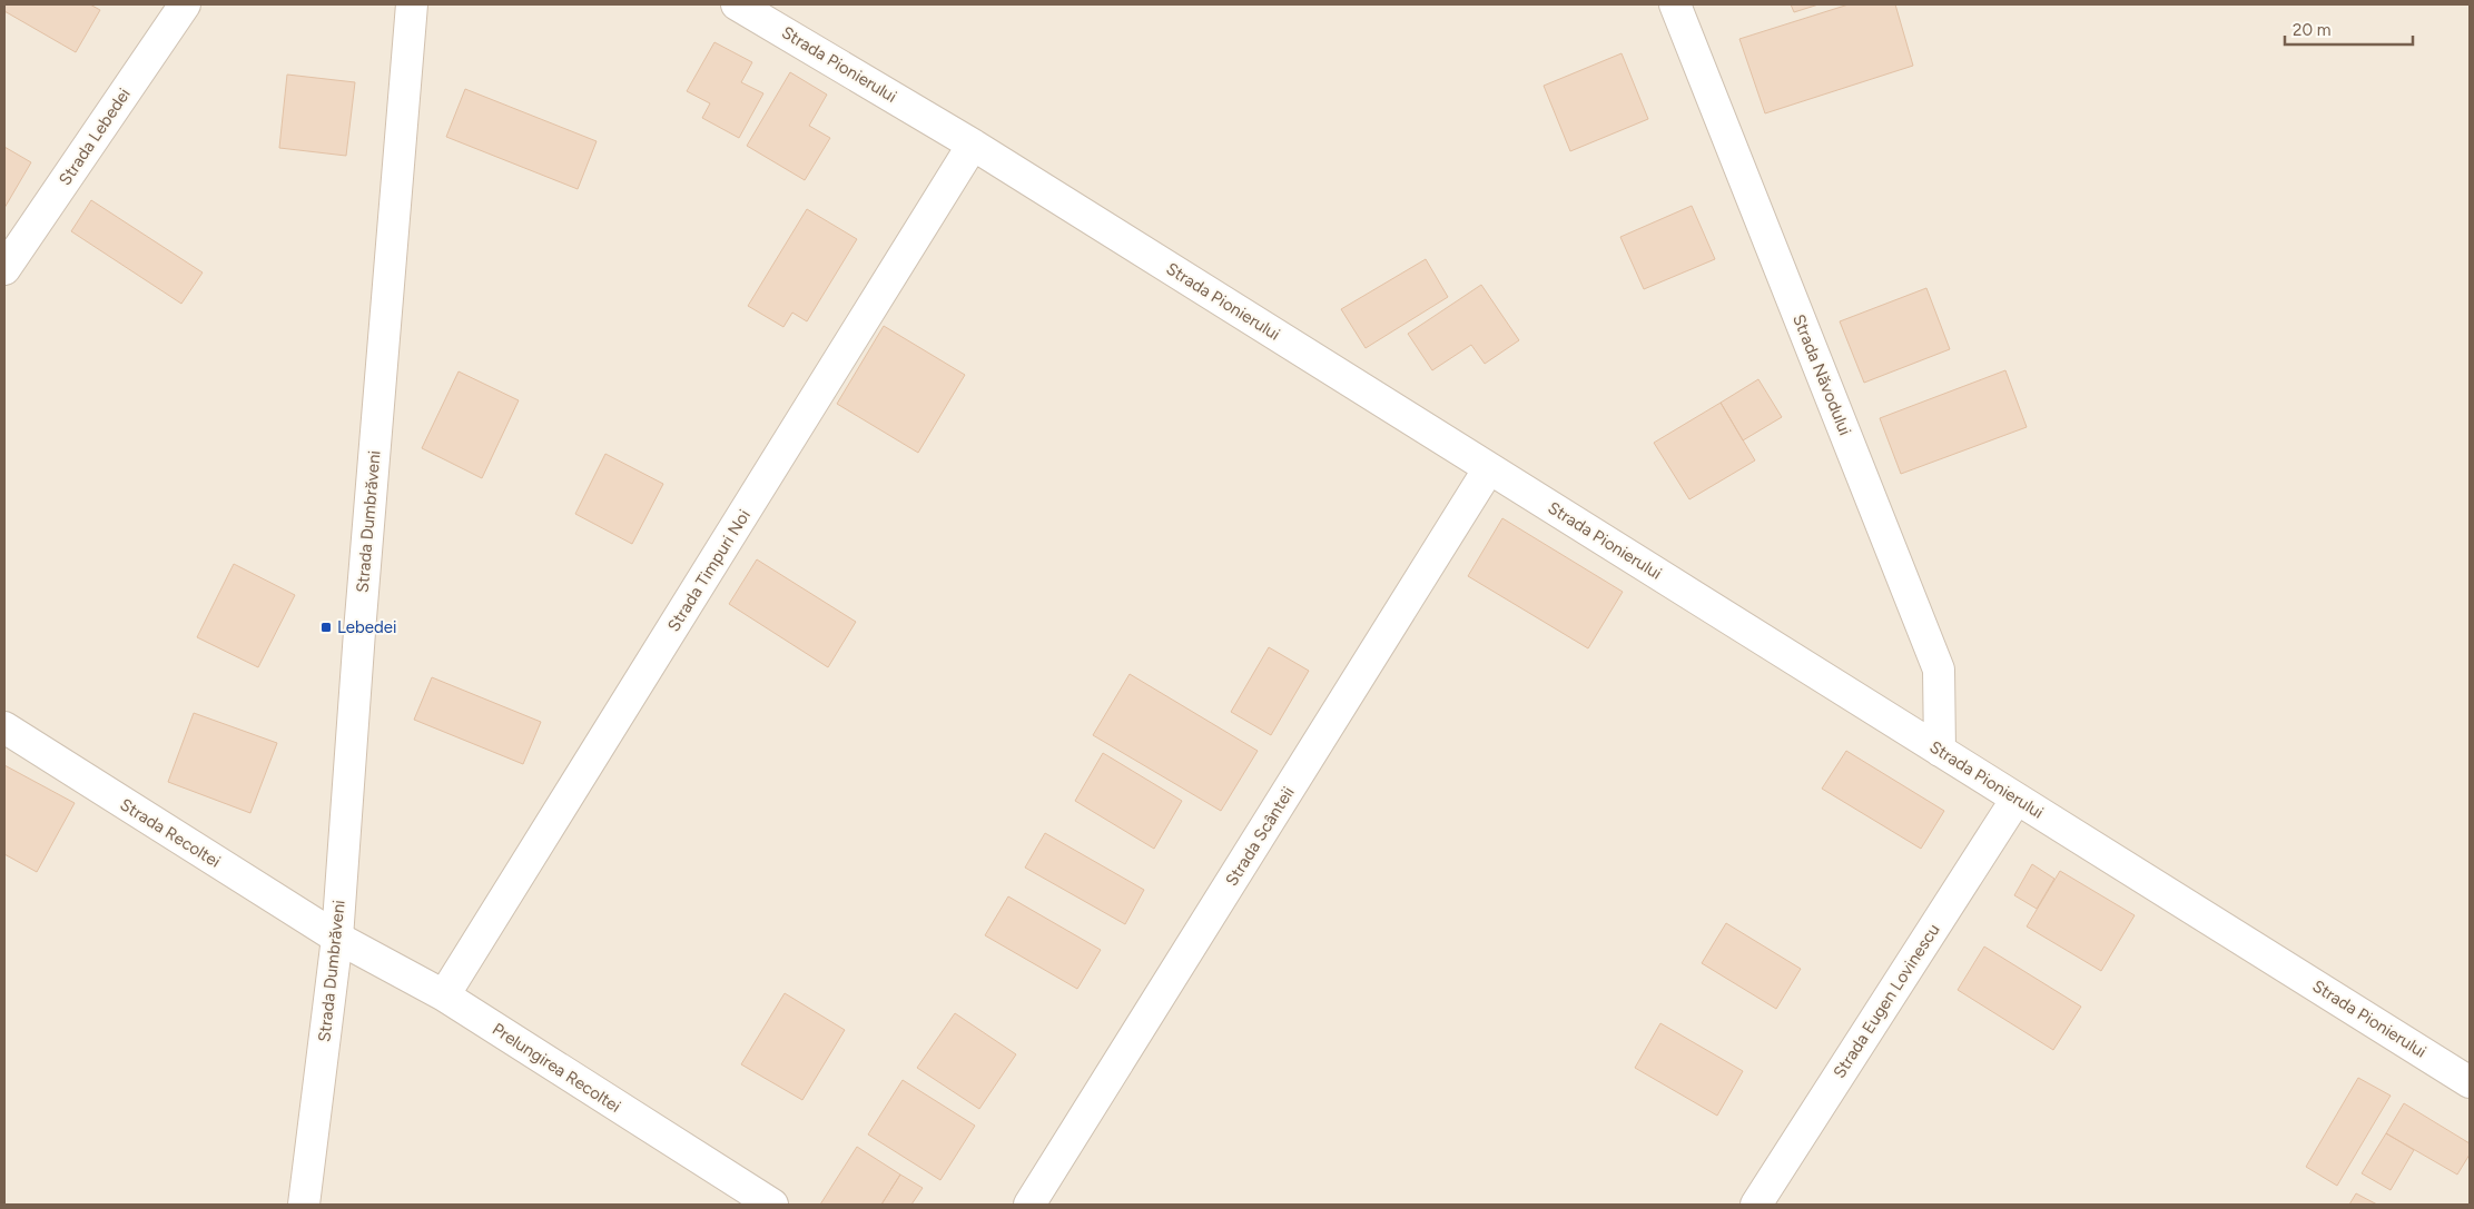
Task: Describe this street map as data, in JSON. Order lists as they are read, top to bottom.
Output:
{
  "streets": {
    "street": [
      "Strada Pionierului",
      "Strada Lebedei",
      "Strada Năvodului",
      "Strada Dumbrăveni",
      "Strada Timpuri Noi",
      "Strada Recoltei",
      "Strada Scânteii",
      "Strada Eugen Lovinescu",
      "Prelungirea Recoltei"
    ]
  },
  "crossings": [
    ["Strada Pionierului", "Strada Năvodului"],
    ["Strada Pionierului", "Strada Timpuri Noi"],
    ["Strada Pionierului", "Strada Scânteii"],
    ["Strada Pionierului", "Strada Eugen Lovinescu"],
    ["Strada Dumbrăveni", "Strada Recoltei"],
    ["Strada Dumbrăveni", "Prelungirea Recoltei"],
    ["Strada Timpuri Noi", "Prelungirea Recoltei"],
    ["Strada Recoltei", "Prelungirea Recoltei"]
  ],
  "places": {
    "transit": ["Lebedei"]
  },
  "scale_bar": "20 m"
}
